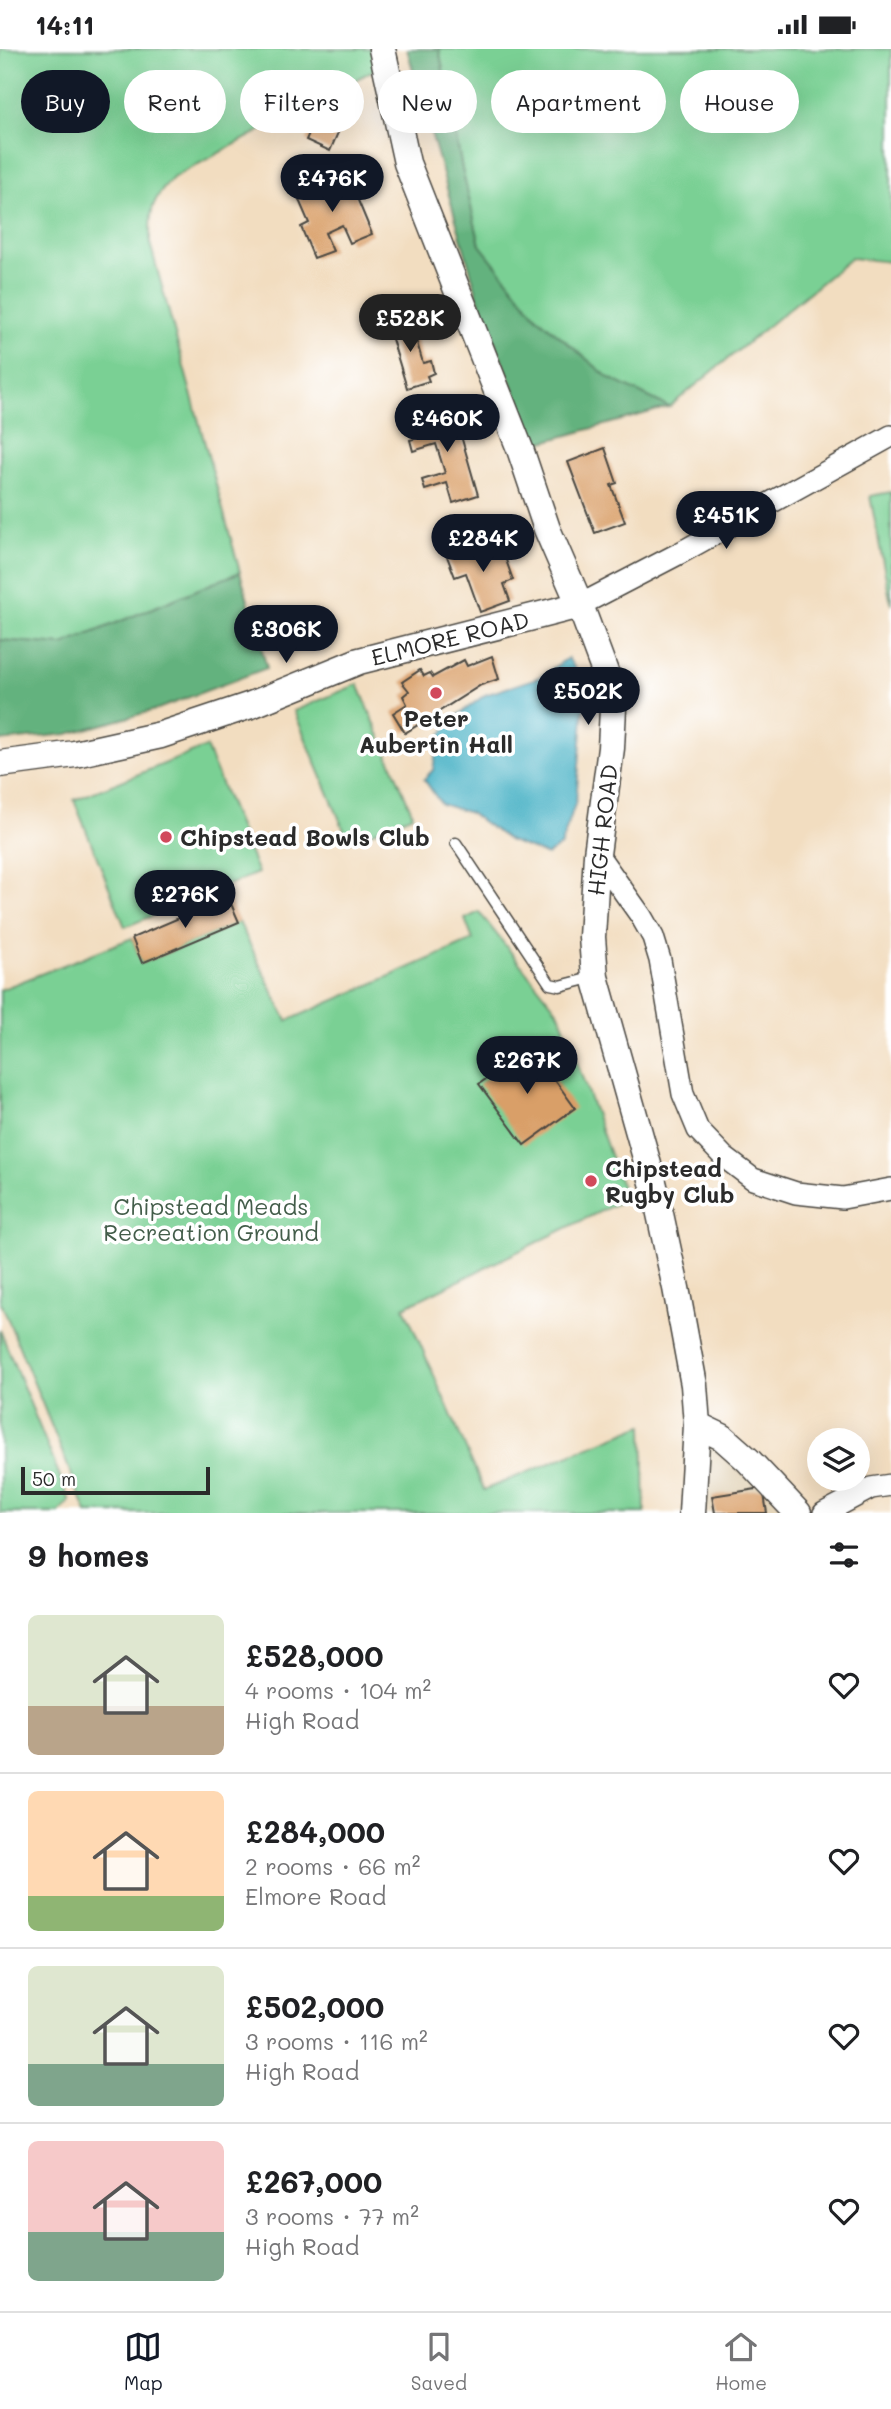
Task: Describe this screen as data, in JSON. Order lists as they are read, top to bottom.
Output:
{
  "streets": {
    "street": ["ELMORE ROAD", "HIGH ROAD"]
  },
  "crossings": [
    ["ELMORE ROAD", "HIGH ROAD"]
  ],
  "parks": ["Chipstead Meads Recreation Ground"],
  "places": ["Peter Aubertin Hall", "Chipstead Bowls Club", "Chipstead Rugby Club"],
  "scale_bar": "50 m",
  "page": {
    "status": "14:11",
    "chip": [
      "Buy",
      "Rent",
      "Filters",
      "New",
      "Apartment",
      "House"
    ],
    "price": [
      "£476K",
      "£528K",
      "£460K",
      "£451K",
      "£284K",
      "£306K",
      "£502K",
      "£276K",
      "£267K"
    ],
    "scale": "50 m",
    "heading": "9 homes",
    "list": [
      {
        "name": "£528,000",
        "note": "4 rooms · 104 m² · High Road"
      },
      {
        "name": "£284,000",
        "note": "2 rooms · 66 m² · Elmore Road"
      },
      {
        "name": "£502,000",
        "note": "3 rooms · 116 m² · High Road"
      },
      {
        "name": "£267,000",
        "note": "3 rooms · 77 m² · High Road"
      }
    ],
    "tabs": ["Map", "Saved", "Home"]
  }
}
